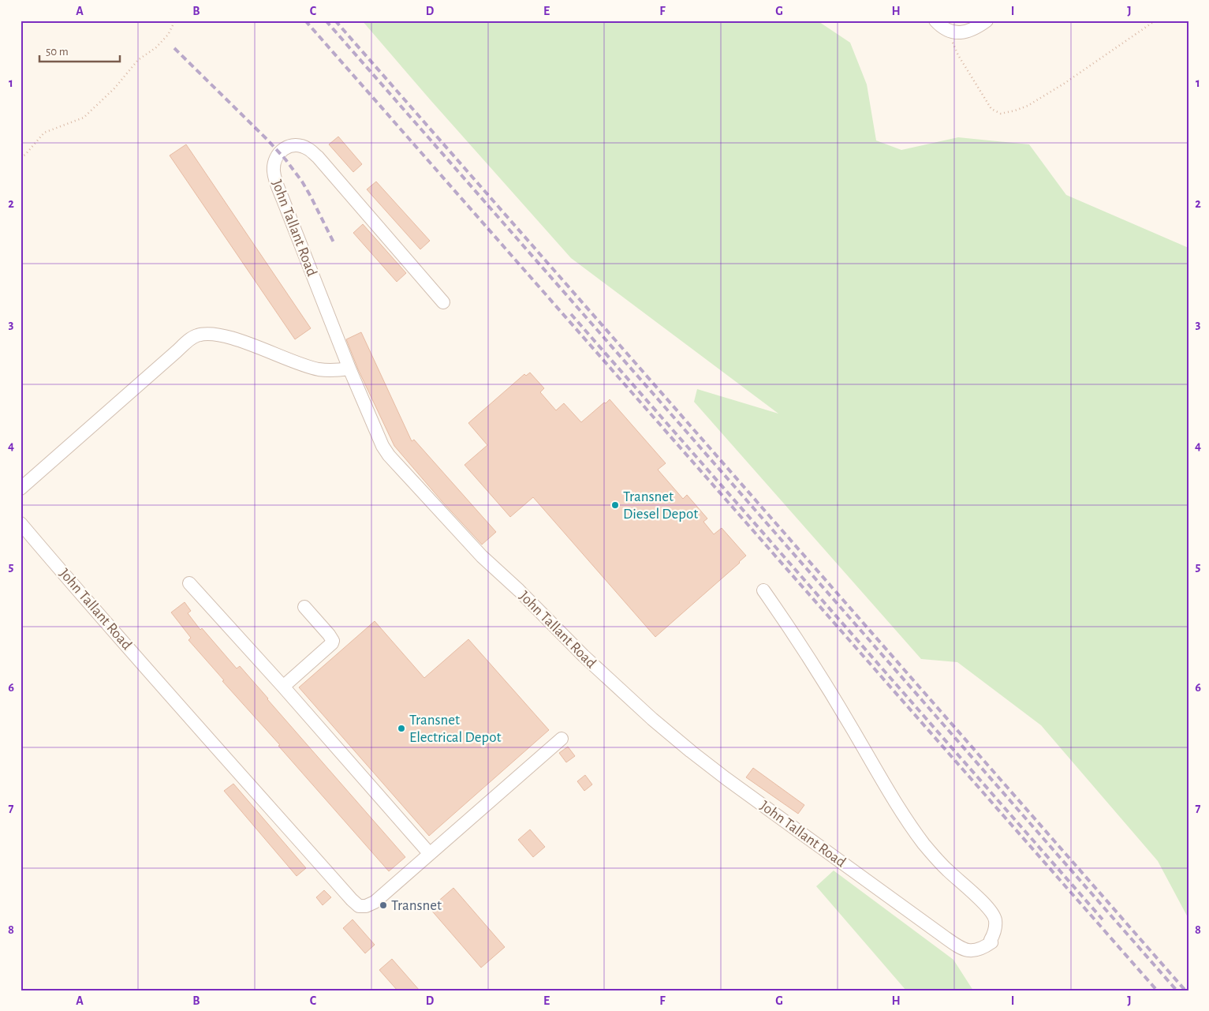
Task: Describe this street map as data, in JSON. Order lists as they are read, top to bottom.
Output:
{
  "streets": {
    "street": ["John Tallant Road"]
  },
  "places": ["Transnet Diesel Depot", "Transnet Electrical Depot", "Transnet"],
  "scale_bar": "50 m",
  "grid": {
    "columns": [
      "A",
      "B",
      "C",
      "D",
      "E",
      "F",
      "G",
      "H",
      "I",
      "J"
    ],
    "rows": [
      "1",
      "2",
      "3",
      "4",
      "5",
      "6",
      "7",
      "8"
    ]
  }
}
